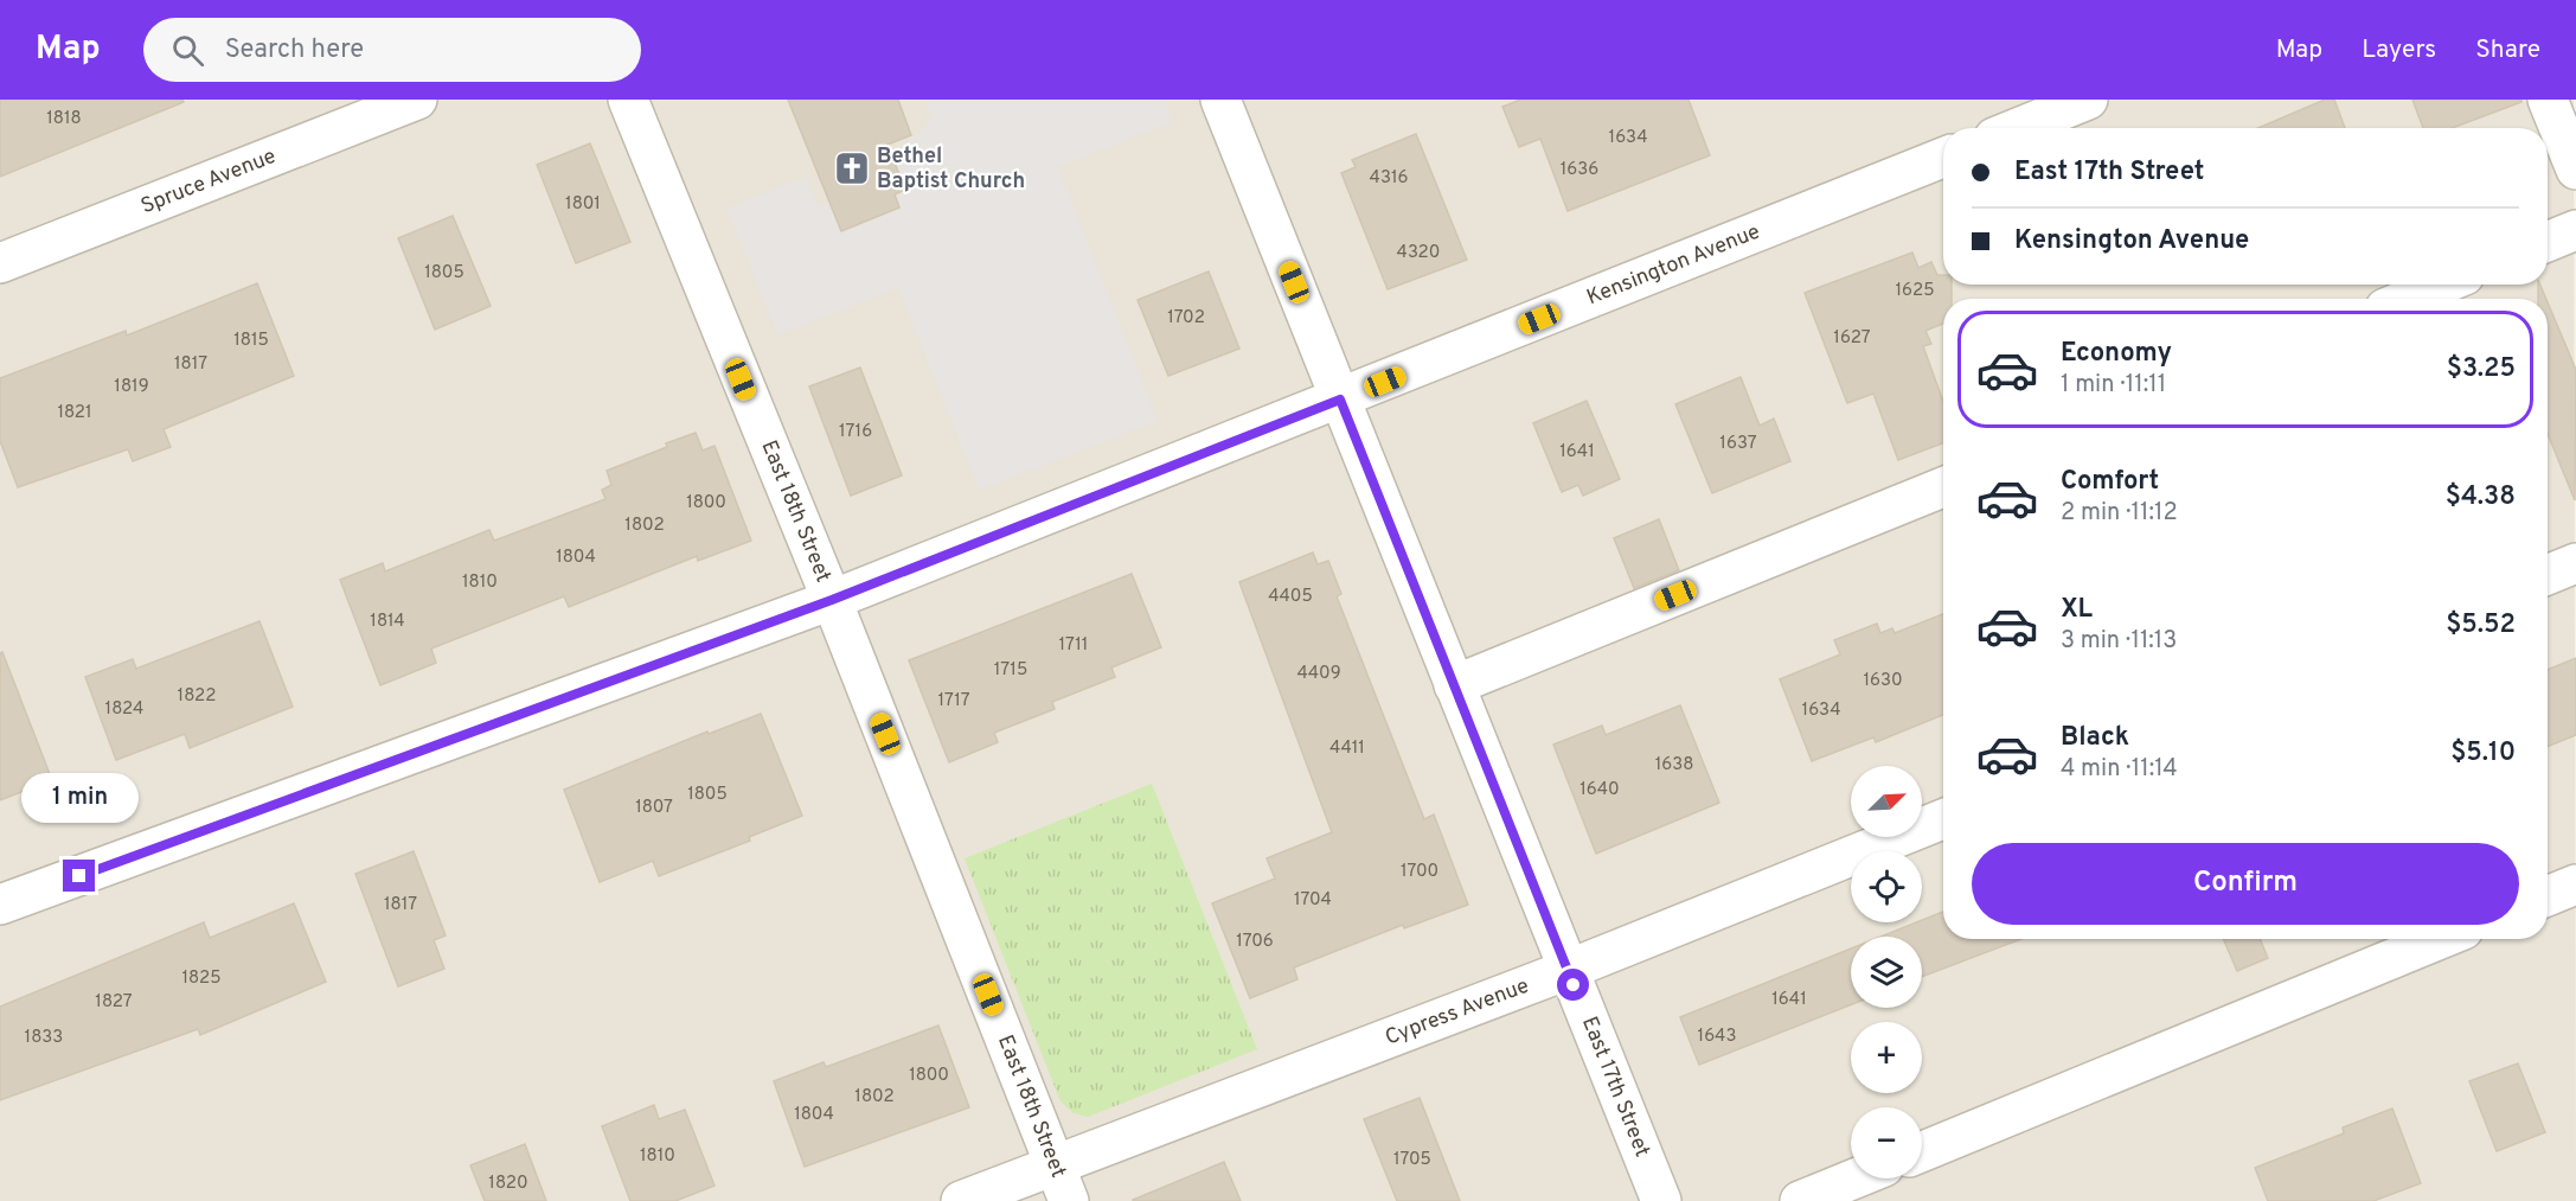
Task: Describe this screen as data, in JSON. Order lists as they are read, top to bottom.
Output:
{
  "streets": {
    "street": [
      "Spruce Avenue",
      "Kensington Avenue",
      "East 18th Street",
      "Cypress Avenue",
      "East 17th Street"
    ]
  },
  "crossings": [
    ["Kensington Avenue", "East 18th Street"],
    ["Kensington Avenue", "East 17th Street"],
    ["East 18th Street", "Cypress Avenue"],
    ["Cypress Avenue", "East 17th Street"]
  ],
  "places": {
    "church": ["Bethel Baptist Church"]
  },
  "house_numbers": [
    "1818",
    "1634",
    "1636",
    "4316",
    "1801",
    "4320",
    "1805",
    "1625",
    "1702",
    "1627",
    "1815",
    "1817",
    "1819",
    "1821",
    "1716",
    "1637",
    "1641",
    "1800",
    "1802",
    "1804",
    "1810",
    "4405",
    "1814",
    "1711",
    "1715",
    "4409",
    "1630",
    "1822",
    "1717",
    "1824",
    "1634",
    "4411",
    "1638",
    "1640",
    "1805",
    "1807",
    "1700",
    "1704",
    "1817",
    "1706",
    "1825",
    "1641",
    "1827",
    "1643",
    "1833",
    "1800",
    "1802",
    "1804",
    "1810",
    "1705",
    "1820"
  ],
  "north": "top right",
  "page": {
    "header": "Map",
    "search": "Search here",
    "nav": ["Map", "Layers", "Share"],
    "banner": ["East 17th Street", "Kensington Avenue"],
    "list": [
      {
        "name": "Economy",
        "note": "1 min · 11:11",
        "value": "$3.25"
      },
      {
        "name": "Comfort",
        "note": "2 min · 11:12",
        "value": "$4.38"
      },
      {
        "name": "XL",
        "note": "3 min · 11:13",
        "value": "$5.52"
      },
      {
        "name": "Black",
        "note": "4 min · 11:14",
        "value": "$5.10"
      }
    ],
    "map_buttons": ["+", "−"],
    "bubble": "1 min",
    "buttons": "Confirm"
  }
}
